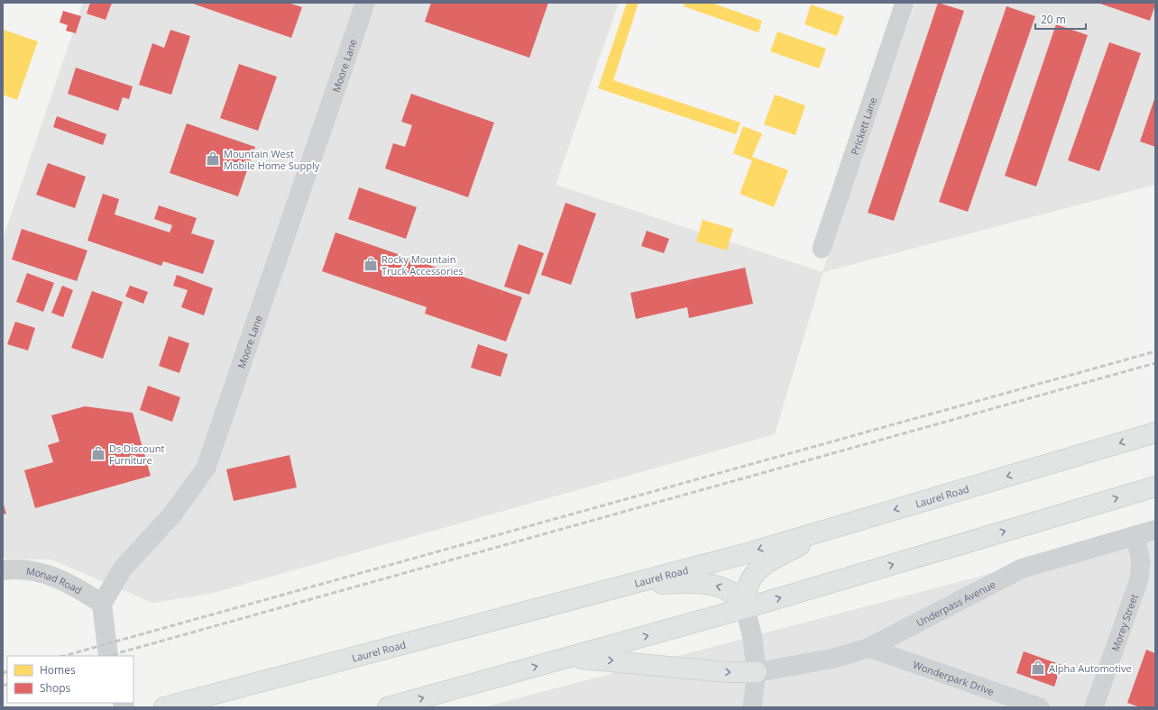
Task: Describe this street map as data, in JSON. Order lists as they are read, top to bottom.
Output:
{
  "streets": {
    "main road": ["Laurel Road"],
    "street": [
      "Moore Lane",
      "Prickett Lane",
      "Monad Road",
      "Underpass Avenue",
      "Morey Street",
      "Wonderpark Drive"
    ]
  },
  "crossings": [
    ["Moore Lane", "Monad Road"],
    ["Underpass Avenue", "Morey Street"],
    ["Underpass Avenue", "Wonderpark Drive"]
  ],
  "places": {
    "shop": [
      "Mountain West Mobile Home Supply",
      "Rocky Mountain Truck Accessories",
      "Ds Discount Furniture",
      "Alpha Automotive"
    ]
  },
  "legend": ["Homes", "Shops"],
  "scale_bar": "20 m"
}
